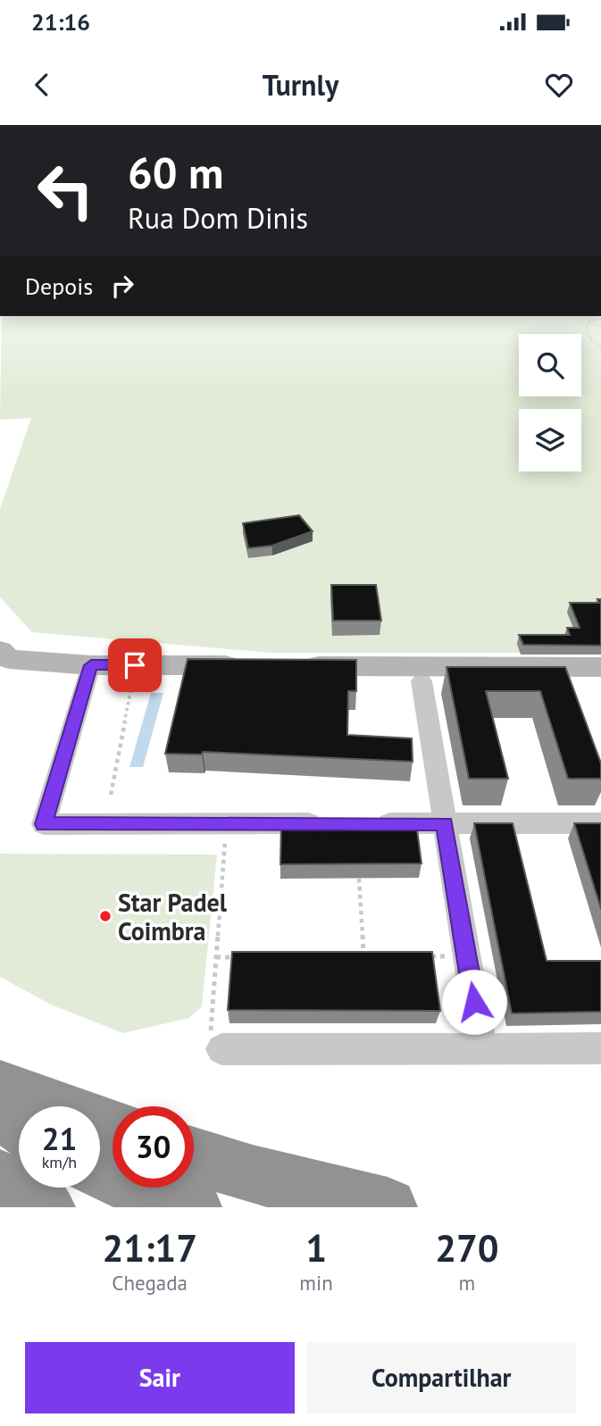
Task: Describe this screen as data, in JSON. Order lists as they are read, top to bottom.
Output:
{
  "places": ["Star Padel Coimbra"],
  "page": {
    "status": "21:16",
    "header": "Turnly",
    "turn": ["60 m", "Rua Dom Dinis"],
    "then": "Depois",
    "speed": "21 km/h",
    "limit": "30",
    "eta": [
      "21:17",
      "Chegada",
      "1",
      "min",
      "270",
      "m"
    ],
    "buttons": ["Sair", "Compartilhar"]
  }
}
